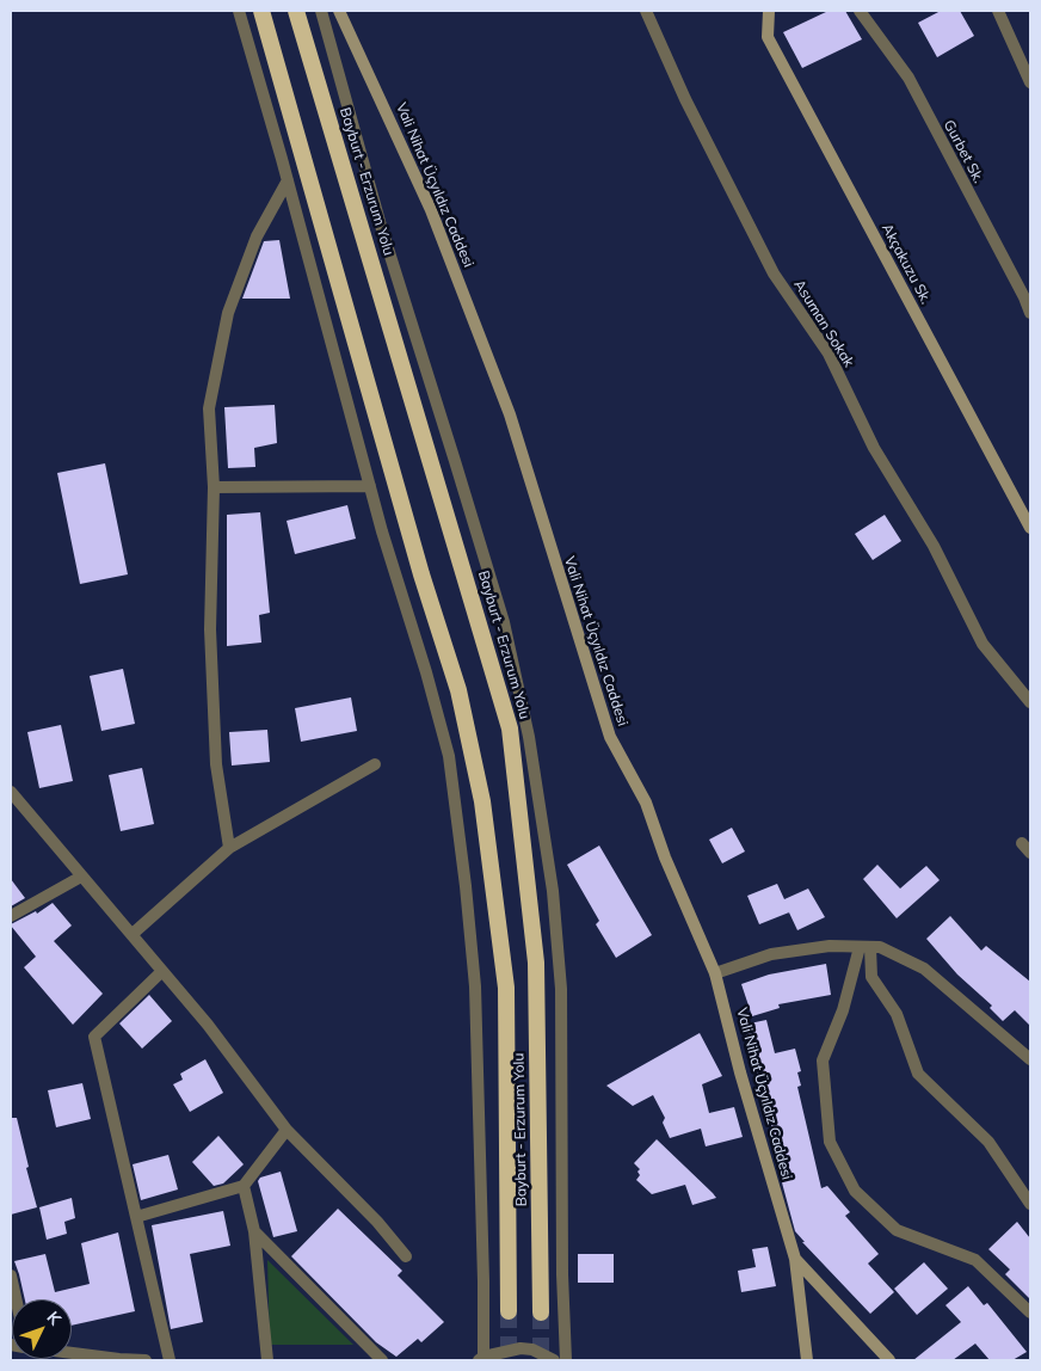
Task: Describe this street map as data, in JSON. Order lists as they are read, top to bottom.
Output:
{
  "streets": {
    "highway": ["Bayburt - Erzurum Yolu"],
    "main road": ["Vali Nihat Üçyıldız Caddesi", "Akçakuzu Sk."],
    "street": ["Gurbet Sk.", "Asuman Sokak"]
  },
  "north": "top right"
}
